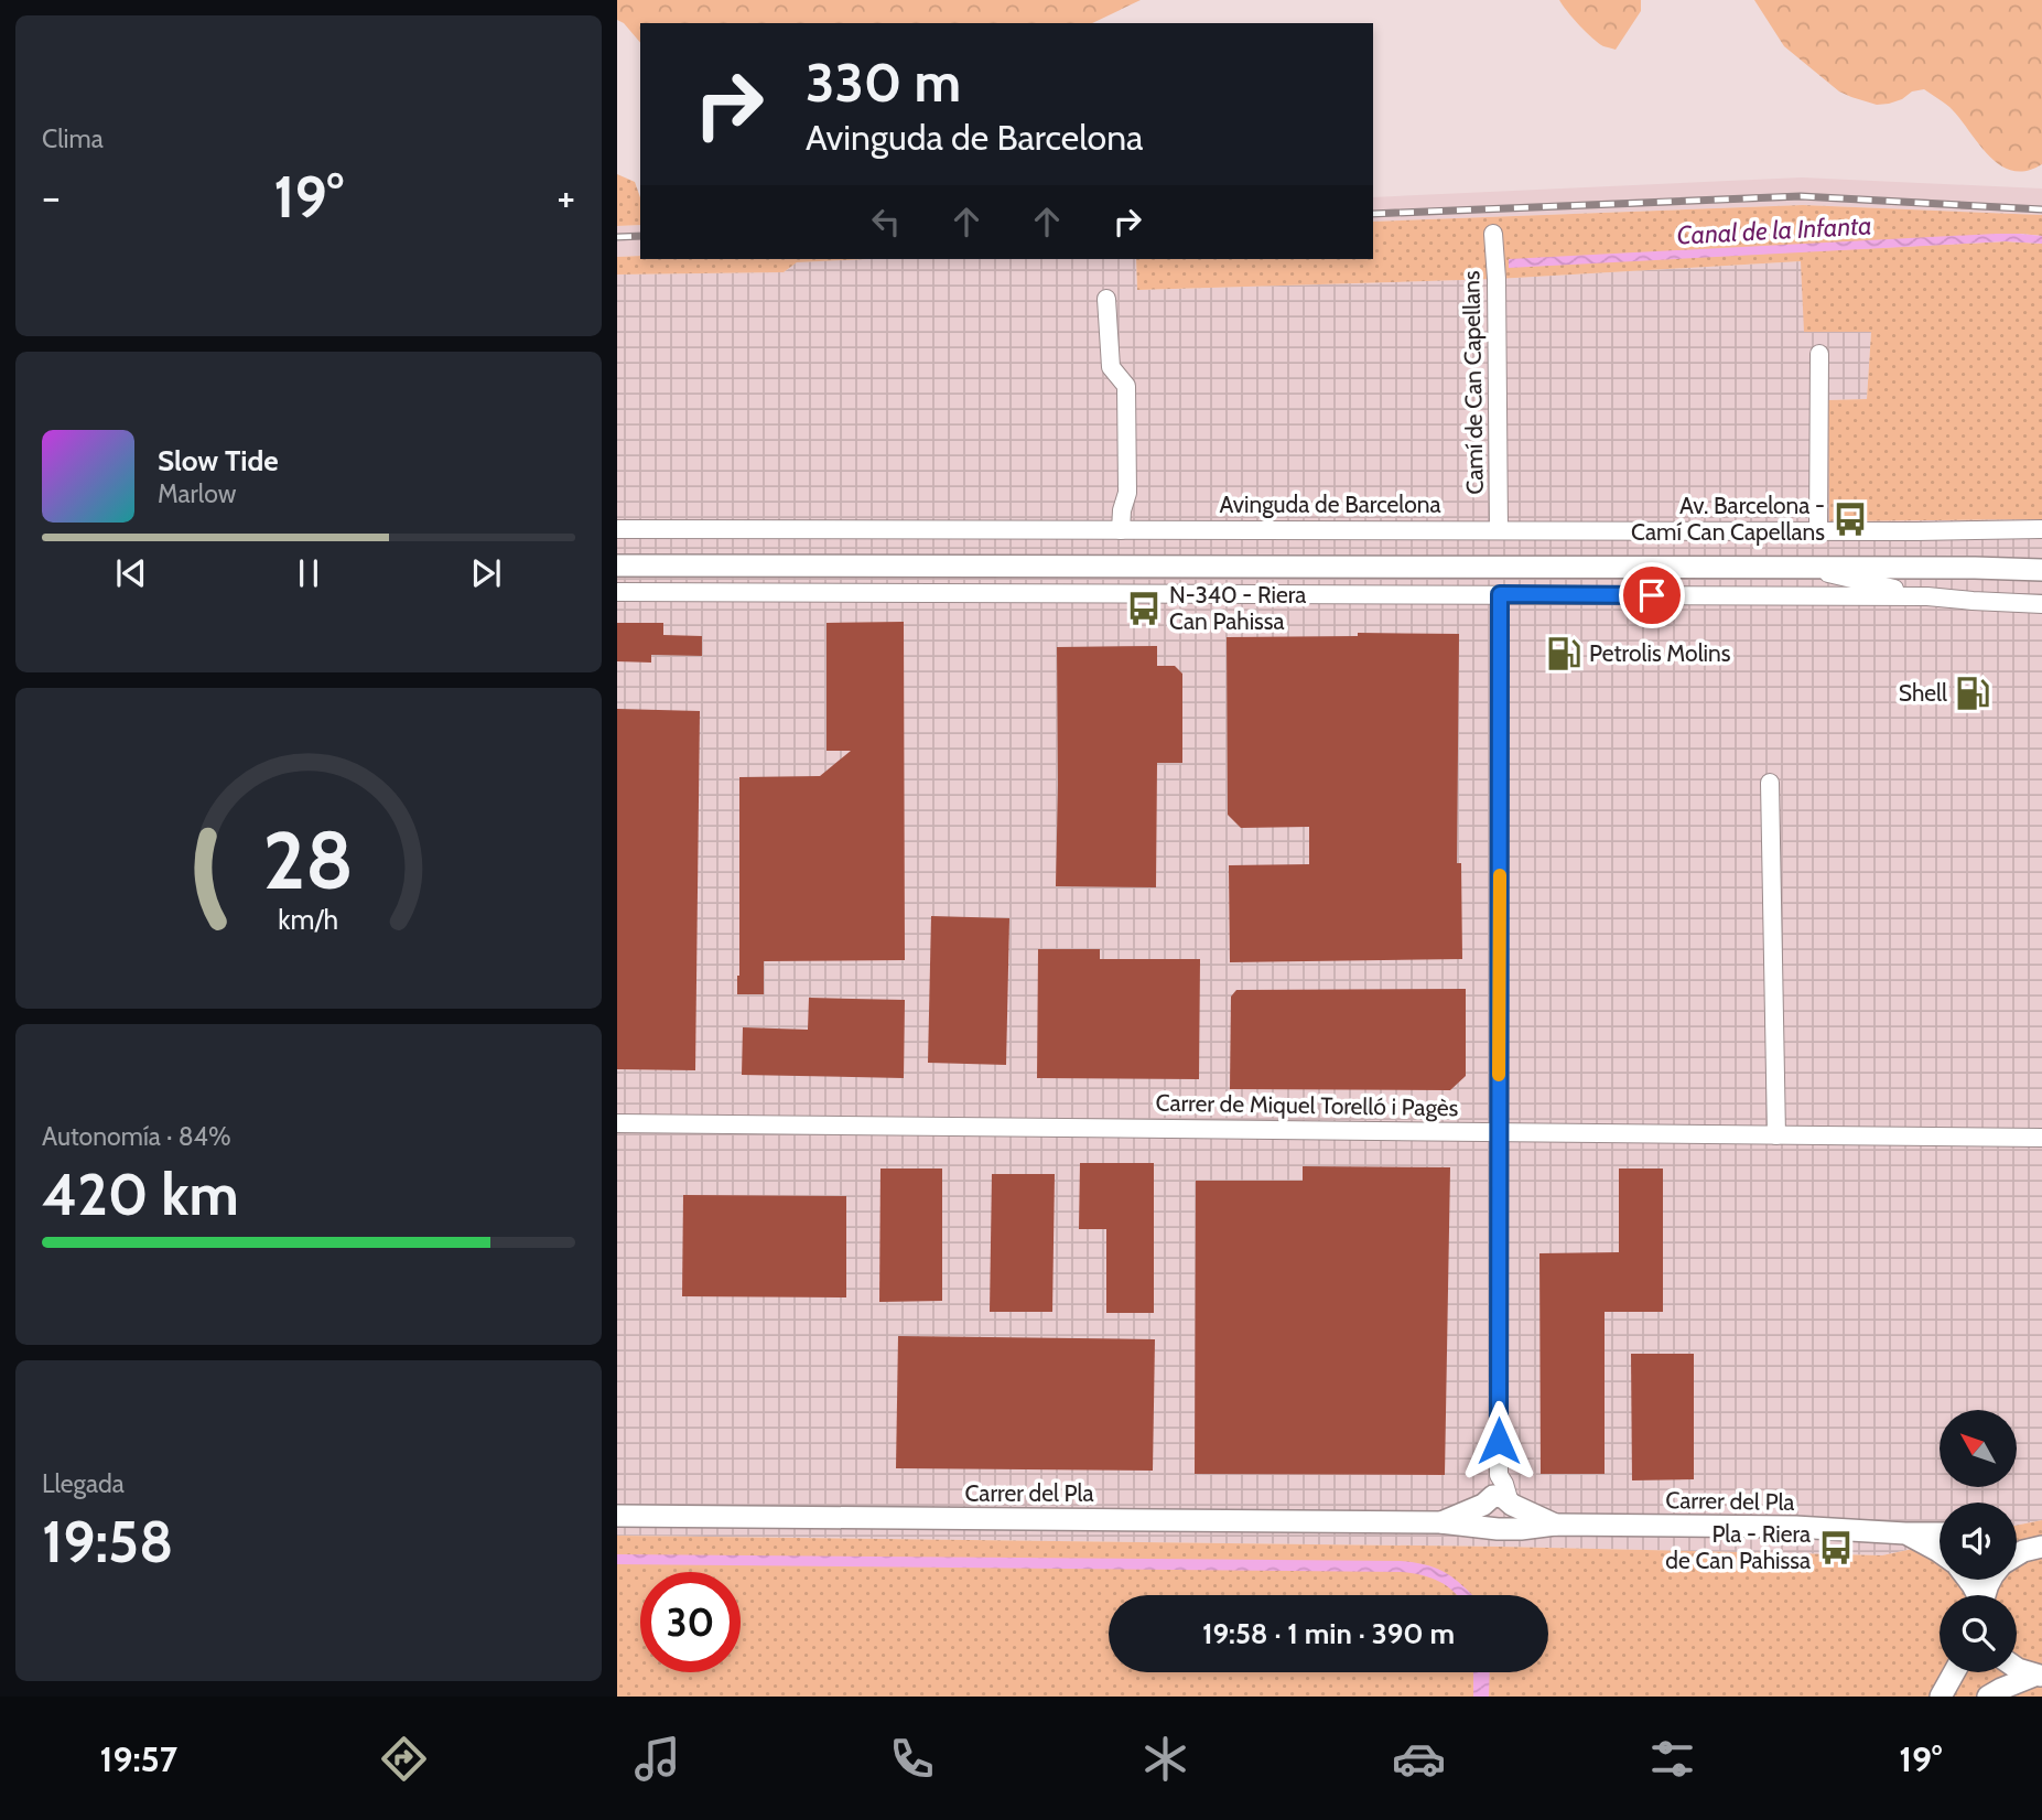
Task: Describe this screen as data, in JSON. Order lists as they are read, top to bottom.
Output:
{
  "streets": {
    "main road": ["Carrer del Pla"],
    "street": ["Camí de Can Capellans", "Avinguda de Barcelona", "Carrer de Miquel Torelló i Pagès"]
  },
  "crossings": [
    ["Camí de Can Capellans", "Avinguda de Barcelona"]
  ],
  "water": ["Canal de la Infanta"],
  "places": {
    "bus stop": ["Av. Barcelona - Camí Can Capellans", "N-340 - Riera Can Pahissa", "Pla - Riera de Can Pahissa"],
    "fuel station": ["Petrolis Molins", "Shell"]
  },
  "north": "top left",
  "page": {
    "tile": [
      "Clima",
      ["Autonomía · 84%", "420 km"],
      ["Llegada", "19:58"]
    ],
    "turn": ["330 m", "Avinguda de Barcelona"],
    "heat": ["−", "19°", "+"],
    "song": ["Slow Tide", "Marlow"],
    "limit": "30",
    "trip": "19:58 · 1 min · 390 m",
    "tabs": ["19:57", "19°"],
    "gauge": ["28", "km/h"]
  }
}
